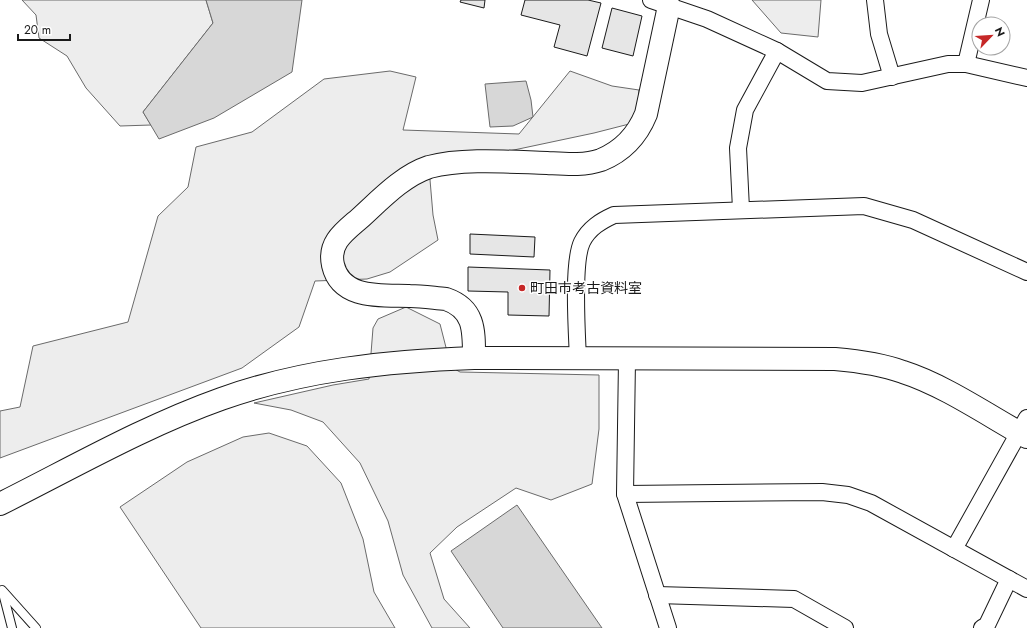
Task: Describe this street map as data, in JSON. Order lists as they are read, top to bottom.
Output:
{
  "places": ["町田市考古資料室"],
  "scale_bar": "20 m",
  "north": "top right"
}
